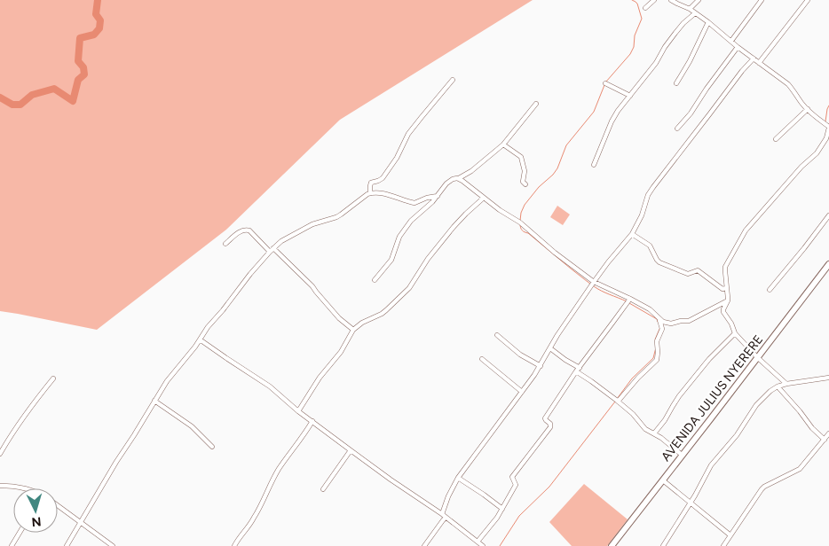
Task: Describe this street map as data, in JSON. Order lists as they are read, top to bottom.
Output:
{
  "streets": {
    "street": ["AVENIDA JULIUS NYERERE"]
  },
  "north": "bottom"
}
